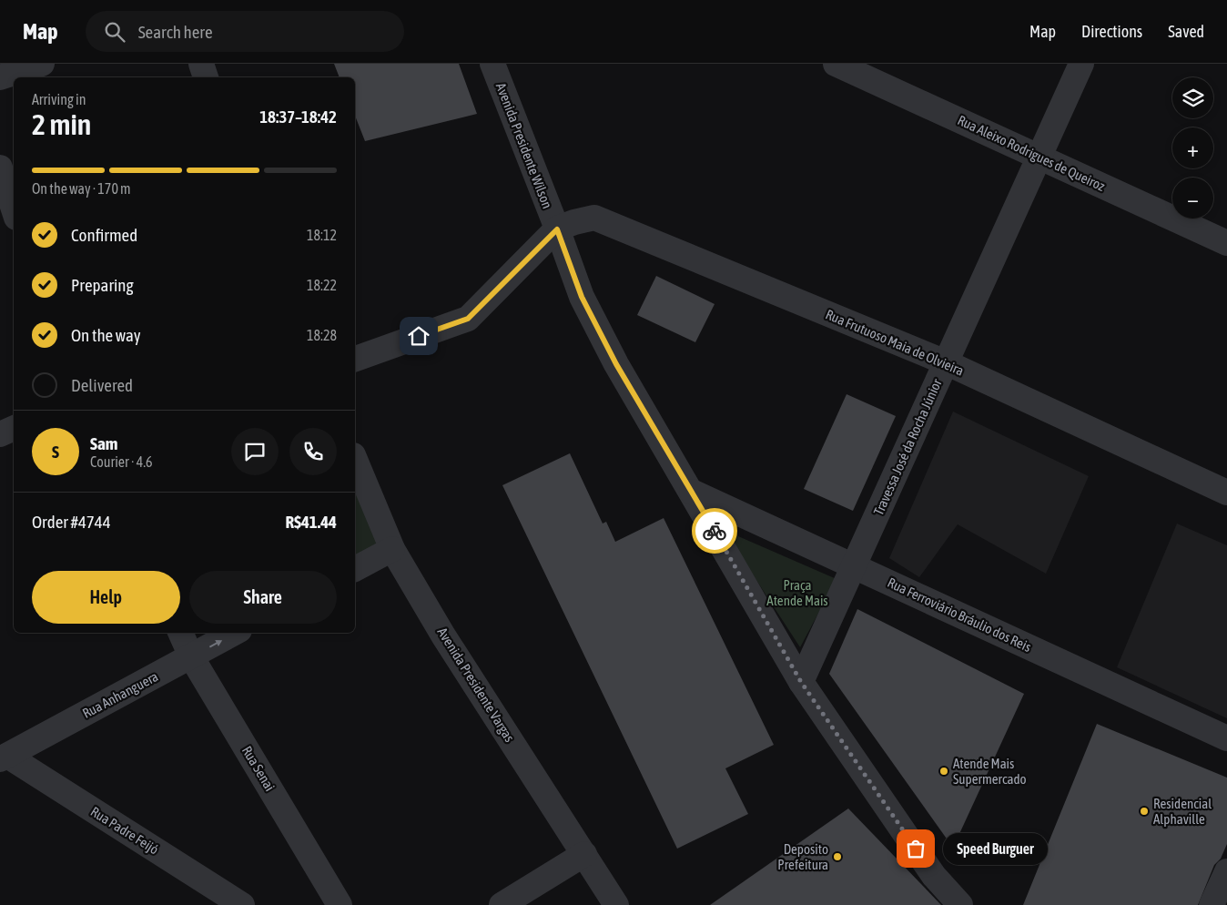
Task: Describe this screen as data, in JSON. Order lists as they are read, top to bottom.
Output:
{
  "streets": {
    "street": [
      "Avenida Presidente Wilson",
      "Rua Aleixo Rodrigues de Queiroz",
      "Rua Frutuoso Maia de Olvieira",
      "Travessa José da Rocha Júnior",
      "Rua Ferroviário Bráulio dos Reis",
      "Avenida Presidente Vargas",
      "Rua Anhanguera",
      "Rua Senai",
      "Rua Padre Feijó"
    ]
  },
  "crossings": [
    ["Avenida Presidente Wilson", "Rua Frutuoso Maia de Olvieira"],
    ["Avenida Presidente Wilson", "Travessa José da Rocha Júnior"],
    ["Avenida Presidente Wilson", "Rua Ferroviário Bráulio dos Reis"],
    ["Rua Aleixo Rodrigues de Queiroz", "Travessa José da Rocha Júnior"],
    ["Rua Frutuoso Maia de Olvieira", "Travessa José da Rocha Júnior"],
    ["Travessa José da Rocha Júnior", "Rua Ferroviário Bráulio dos Reis"],
    ["Rua Anhanguera", "Rua Senai"],
    ["Rua Anhanguera", "Rua Padre Feijó"]
  ],
  "parks": ["Praça Atende Mais"],
  "places": [
    "Atende Mais Supermercado",
    "Residencial Alphaville",
    "Speed Burguer",
    "Deposito Prefeitura"
  ],
  "page": {
    "header": "Map",
    "search": "Search here",
    "nav": ["Map", "Directions", "Saved"],
    "map_buttons": ["+", "−"],
    "heading": ["2 min", "Arriving in", "18:37–18:42"],
    "panel": [
      "Sam",
      "Courier · 4.6",
      "Order #4744",
      "R$41.44"
    ],
    "bar": "On the way · 170 m",
    "list": [
      ["Confirmed", "18:12"],
      ["Preparing", "18:22"],
      ["On the way", "18:28"],
      "Delivered"
    ],
    "round": "S",
    "buttons": ["Help", "Share"],
    "bubble": "Speed Burguer"
  }
}
